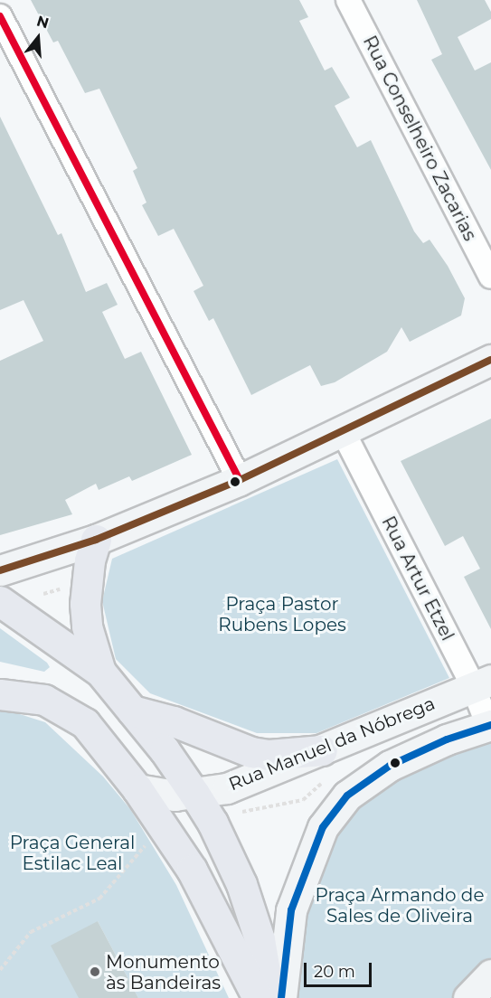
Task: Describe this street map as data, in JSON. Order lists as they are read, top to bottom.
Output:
{
  "streets": {
    "street": ["Rua Conselheiro Zacarias", "Rua Artur Etzel", "Rua Manuel da Nóbrega"]
  },
  "crossings": [
    ["Rua Artur Etzel", "Rua Manuel da Nóbrega"]
  ],
  "parks": ["Praça Pastor Rubens Lopes", "Praça General Estilac Leal", "Praça Armando de Sales de Oliveira"],
  "places": ["Monumento às Bandeiras"],
  "scale_bar": "20 m",
  "north": "top"
}
